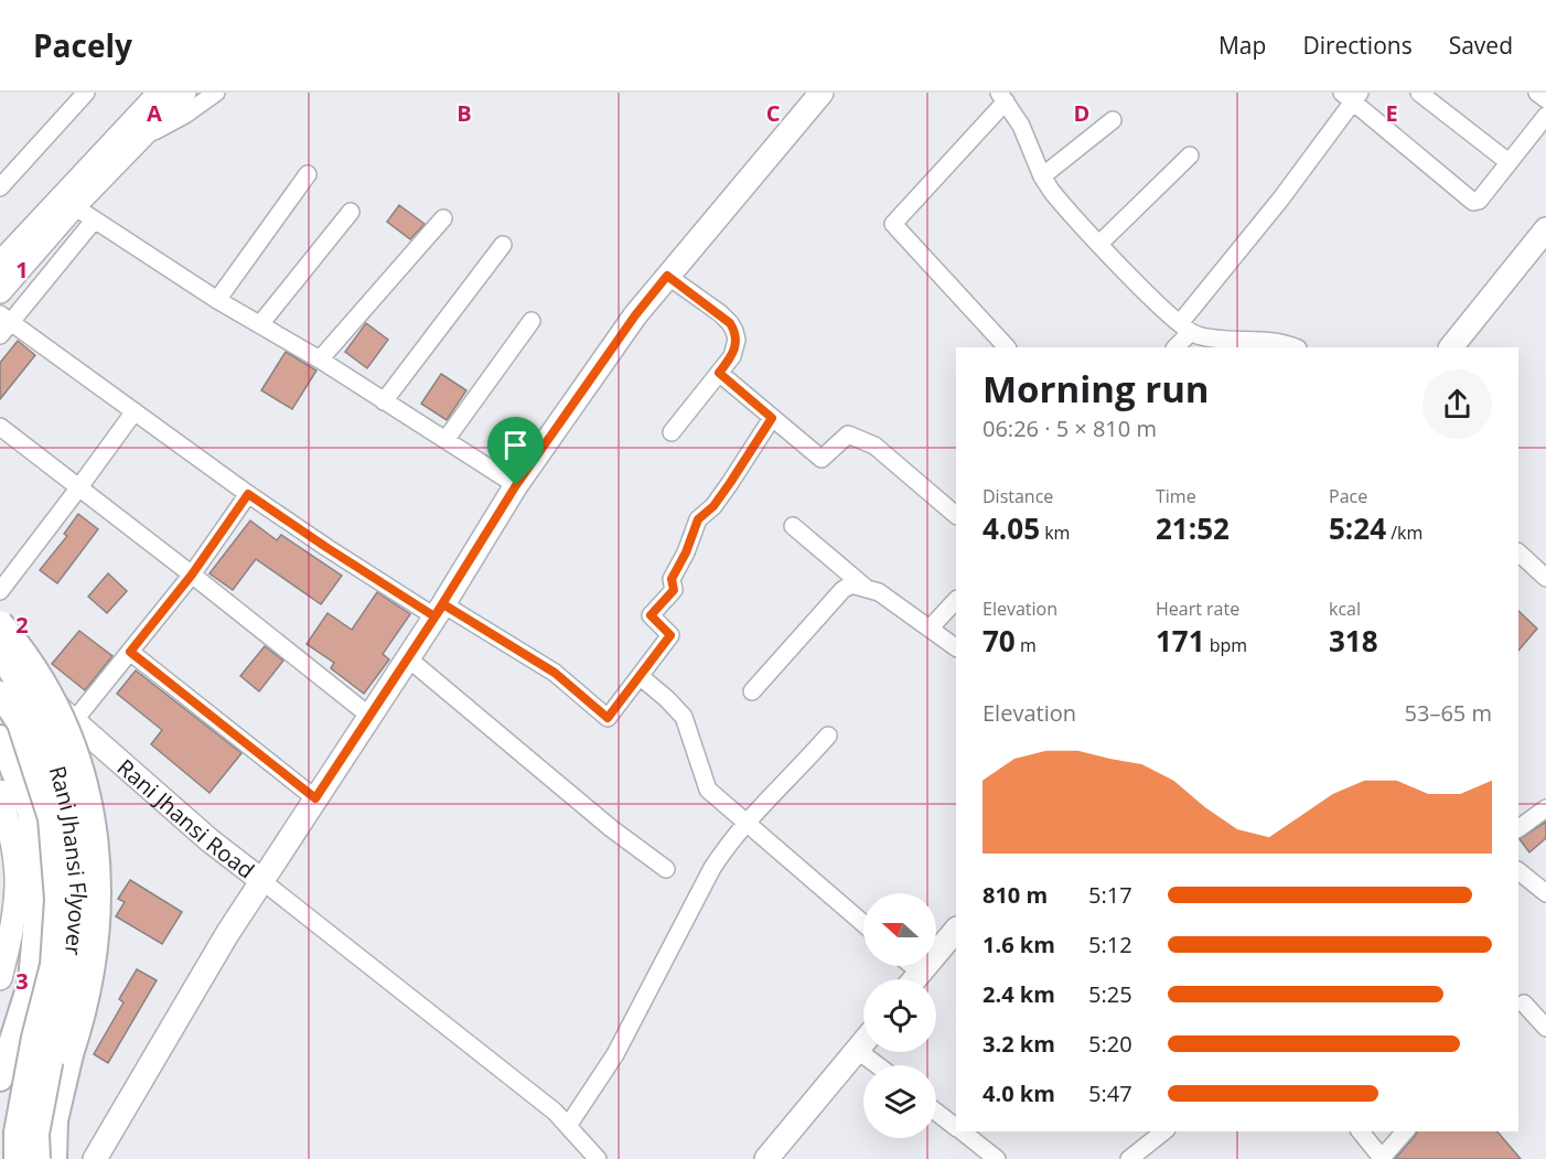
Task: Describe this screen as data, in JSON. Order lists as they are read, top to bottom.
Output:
{
  "streets": {
    "main road": ["Rani Jhansi Road", "Rani Jhansi Flyover"]
  },
  "north": "left",
  "page": {
    "header": "Pacely",
    "nav": ["Map", "Directions", "Saved"],
    "heading": ["Morning run", "06:26 · 5 × 810 m"],
    "stats": [
      ["Distance", "4.05 km"],
      ["Time", "21:52"],
      ["Pace", "5:24 /km"],
      ["Elevation", "70 m"],
      ["Heart rate", "171 bpm"],
      ["kcal", "318"]
    ],
    "chart": ["Elevation", "53–65 m"],
    "list": [
      {
        "name": "810 m",
        "note": "5:17"
      },
      {
        "name": "1.6 km",
        "note": "5:12"
      },
      {
        "name": "2.4 km",
        "note": "5:25"
      },
      {
        "name": "3.2 km",
        "note": "5:20"
      },
      {
        "name": "4.0 km",
        "note": "5:47"
      }
    ]
  },
  "grid": {
    "columns": [
      "A",
      "B",
      "C",
      "D",
      "E"
    ],
    "rows": ["1", "2", "3"]
  }
}
